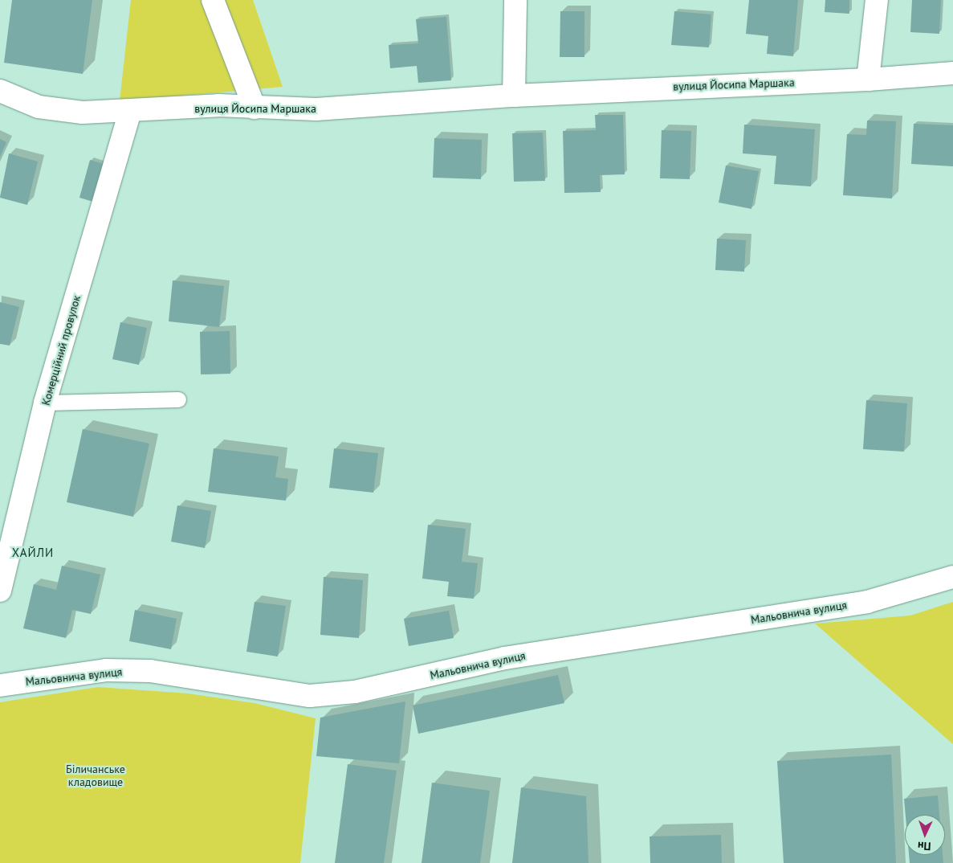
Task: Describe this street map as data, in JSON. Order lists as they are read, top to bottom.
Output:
{
  "streets": {
    "street": ["вулиця Йосипа Маршака", "Комерційний провулок", "Мальовнича вулиця"]
  },
  "crossings": [
    ["вулиця Йосипа Маршака", "Комерційний провулок"]
  ],
  "districts": ["ХАЙЛИ"],
  "parks": ["Біличанське кладовище"],
  "north": "bottom"
}
